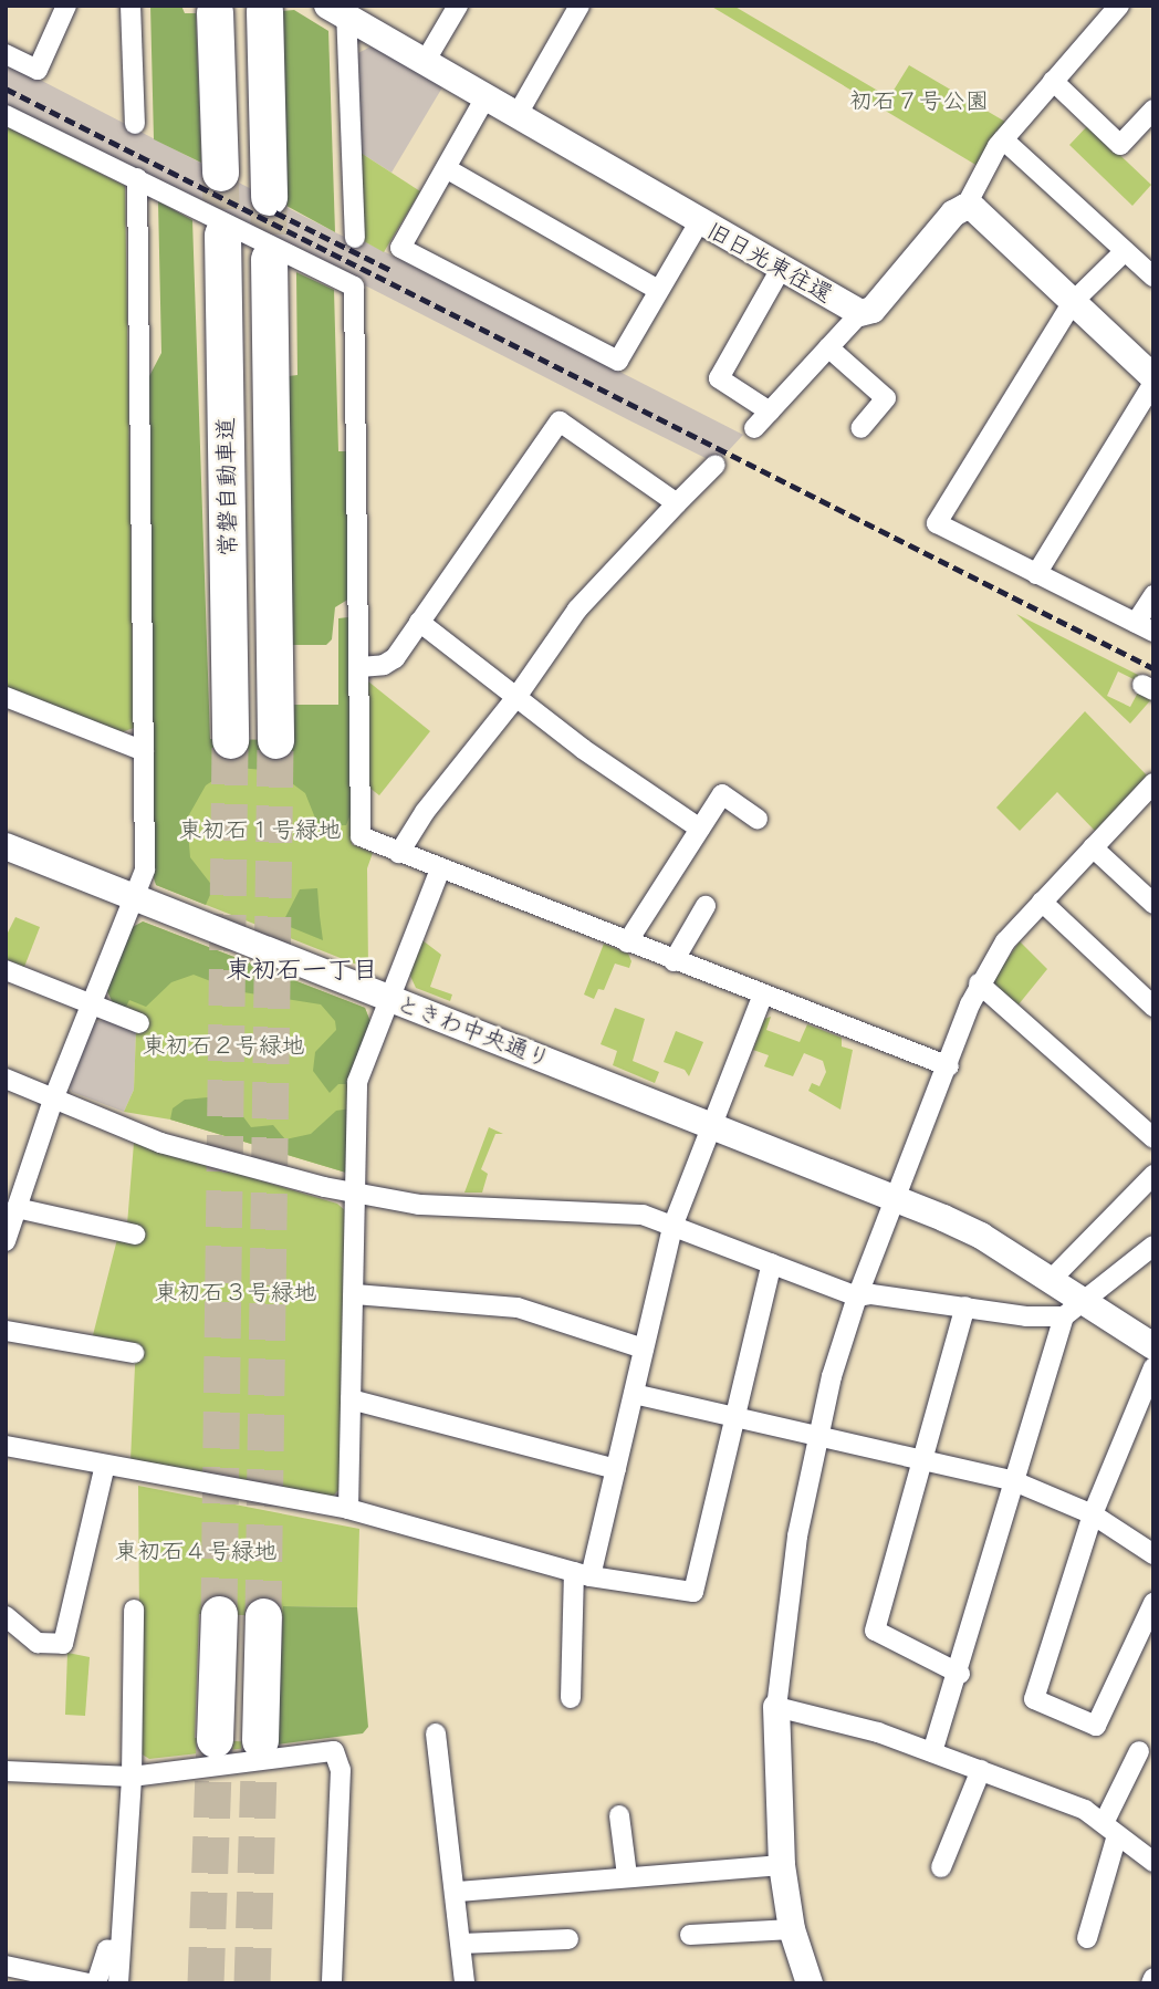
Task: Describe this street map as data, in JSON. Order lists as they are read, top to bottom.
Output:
{
  "streets": {
    "highway": ["常磐自動車道"],
    "street": ["旧日光東往還", "ときわ中央通り"]
  },
  "districts": ["東初石一丁目"],
  "parks": [
    "初石７号公園",
    "東初石１号緑地",
    "東初石２号緑地",
    "東初石３号緑地",
    "東初石４号緑地"
  ]
}
